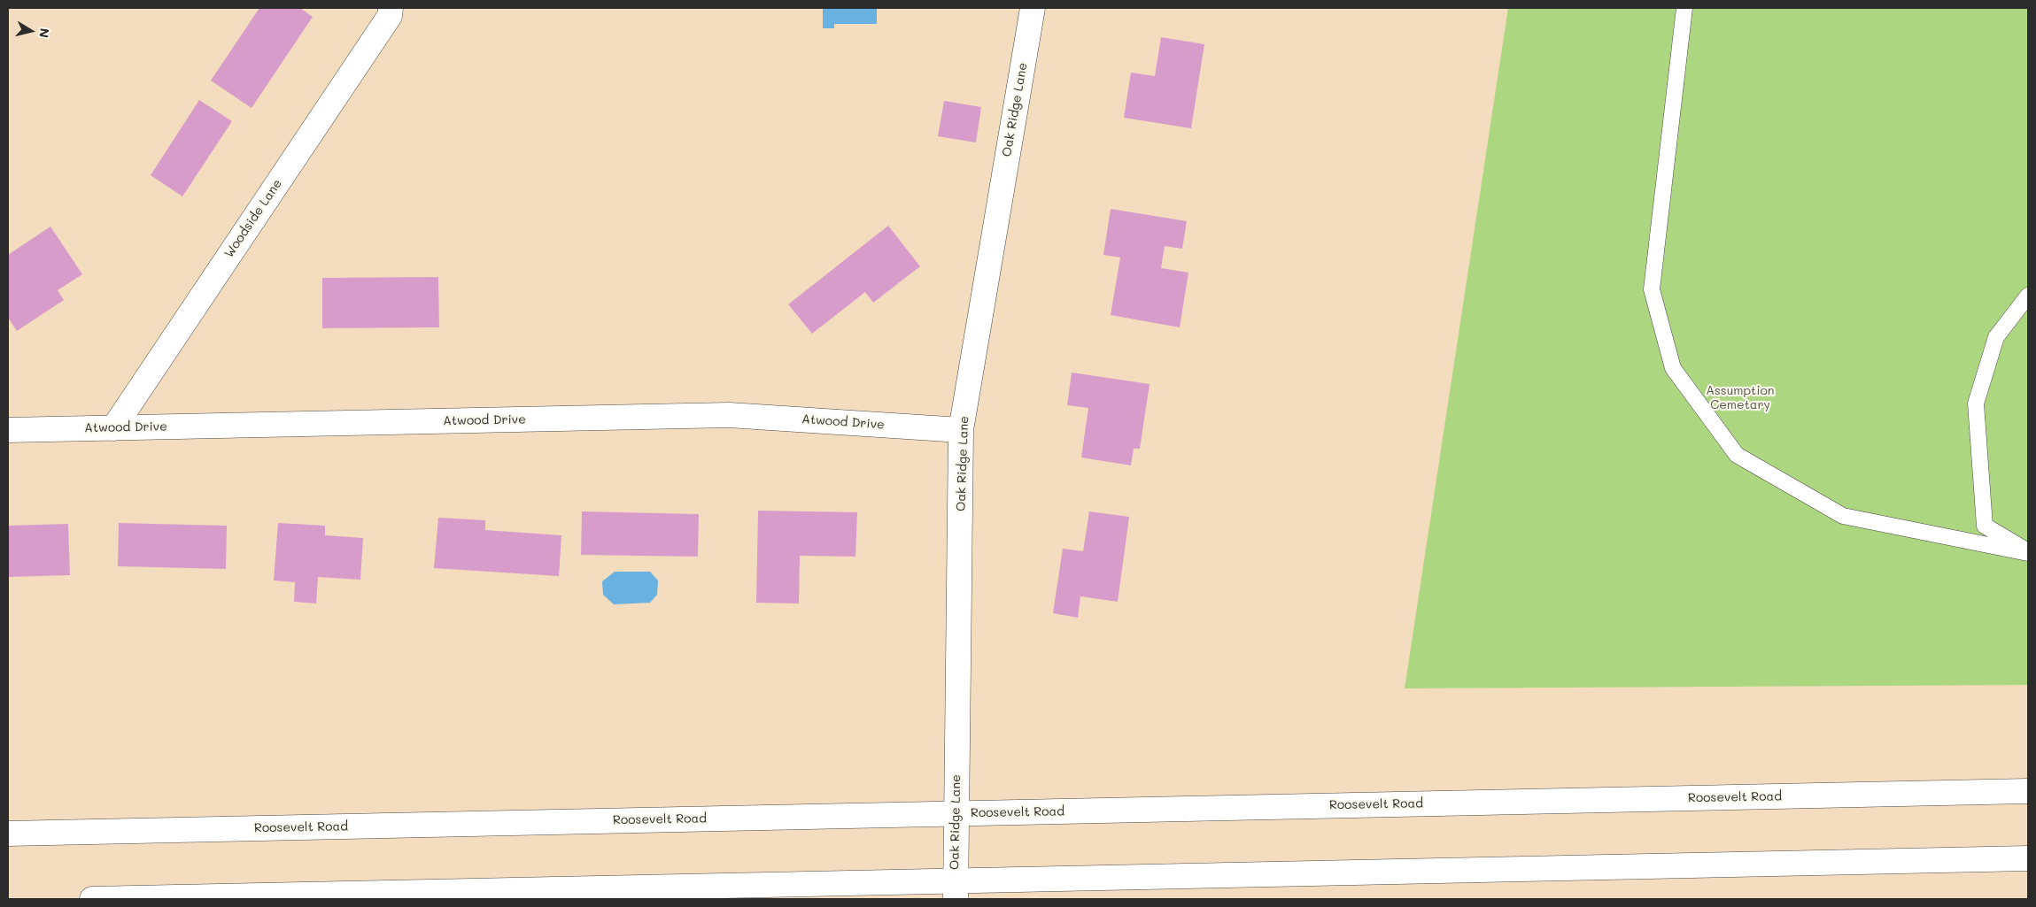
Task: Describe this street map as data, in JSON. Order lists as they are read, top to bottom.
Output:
{
  "streets": {
    "main road": [
      "Oak Ridge Lane",
      "Woodside Lane",
      "Atwood Drive",
      "Roosevelt Road"
    ]
  },
  "crossings": [
    ["Oak Ridge Lane", "Atwood Drive"],
    ["Oak Ridge Lane", "Roosevelt Road"],
    ["Woodside Lane", "Atwood Drive"]
  ],
  "parks": ["Assumption Cemetary"],
  "north": "right"
}
